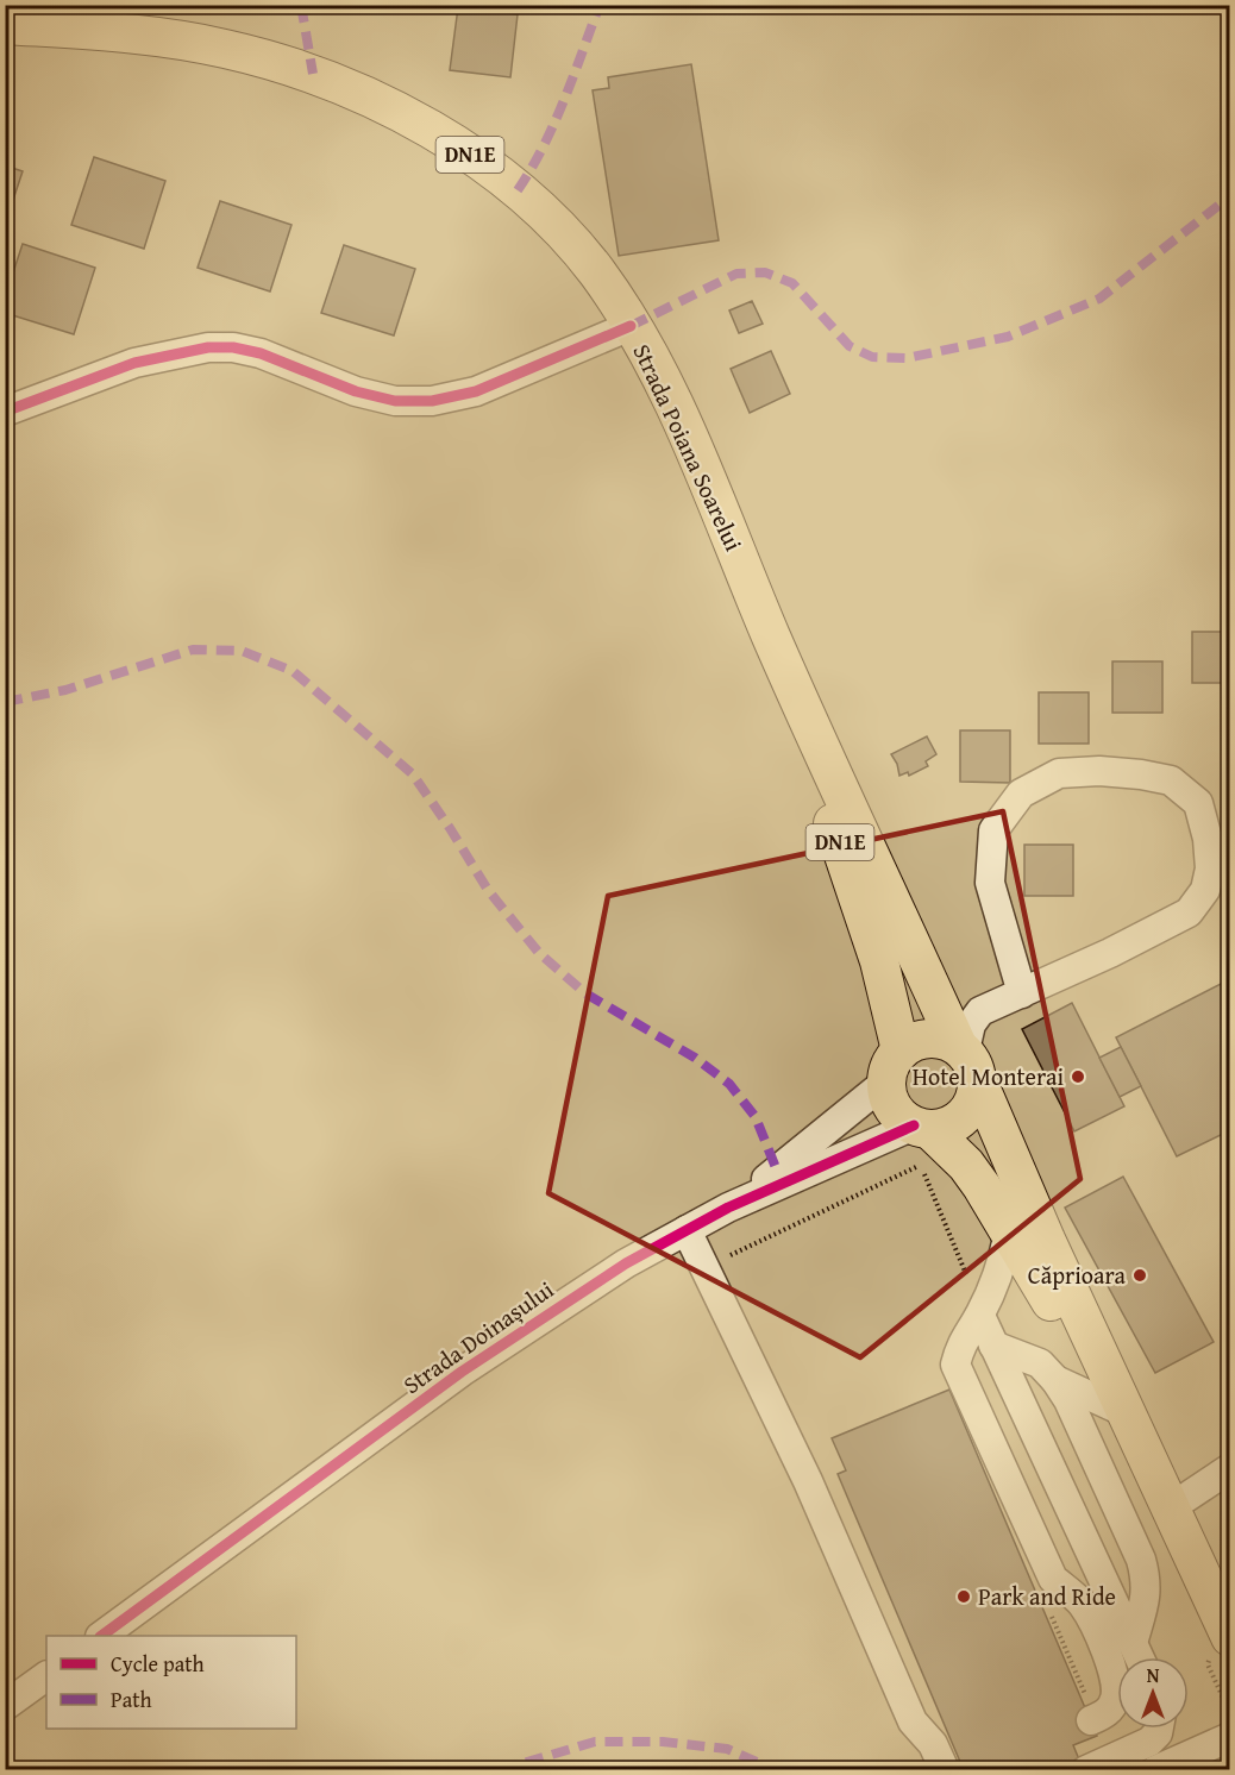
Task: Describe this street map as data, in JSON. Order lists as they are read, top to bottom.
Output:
{
  "streets": {
    "main road": ["DN1E", "Strada Poiana Soarelui"],
    "street": ["Strada Doinașului"]
  },
  "crossings": [
    ["DN1E", "Strada Poiana Soarelui"],
    ["DN1E", "Strada Doinașului"],
    ["Strada Poiana Soarelui", "Strada Doinașului"]
  ],
  "places": ["Hotel Monterai", "Căprioara", "Park and Ride"],
  "legend": ["Cycle path", "Path"],
  "north": "top"
}
